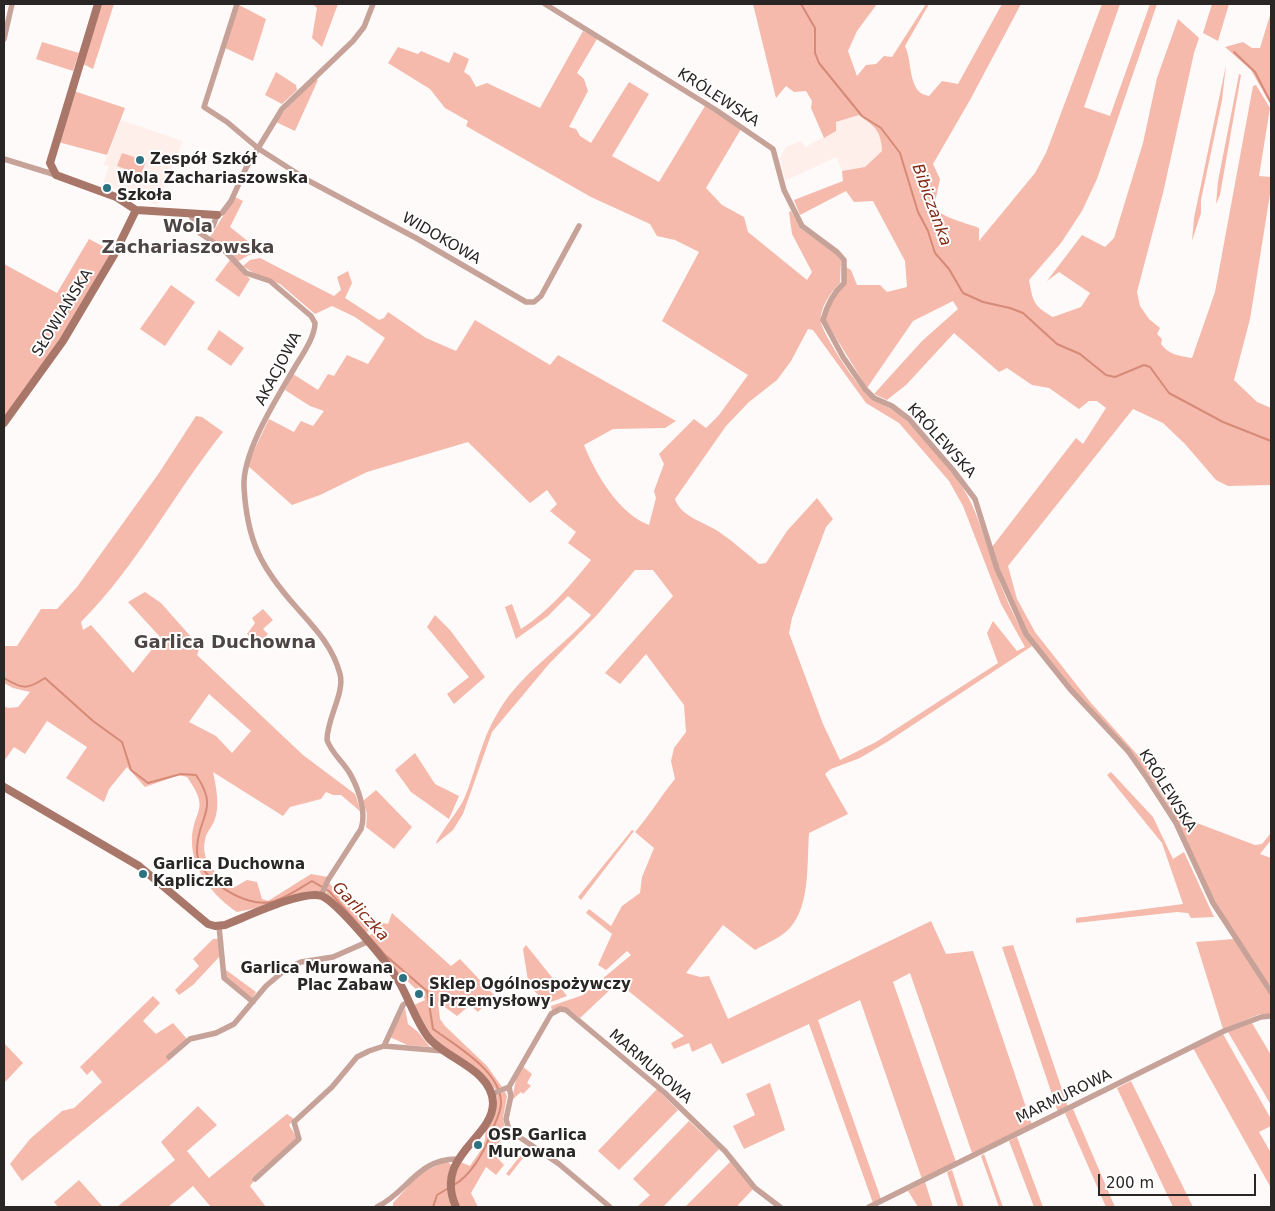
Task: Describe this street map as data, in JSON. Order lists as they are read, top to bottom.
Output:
{
  "streets": {
    "street": [
      "KRÓLEWSKA",
      "WIDOKOWA",
      "SŁOWIAŃSKA",
      "AKACJOWA",
      "MARMUROWA"
    ]
  },
  "districts": ["Wola Zachariaszowska", "Garlica Duchowna"],
  "water": ["Bibiczanka", "Garliczka"],
  "places": [
    "Zespół Szkół",
    "Wola Zachariaszowska Szkoła",
    "Garlica Duchowna Kapliczka",
    "Garlica Murowana Plac Zabaw",
    "Sklep Ogólnospożywczy i Przemysłowy",
    "OSP Garlica Murowana"
  ],
  "scale_bar": "200 m"
}
